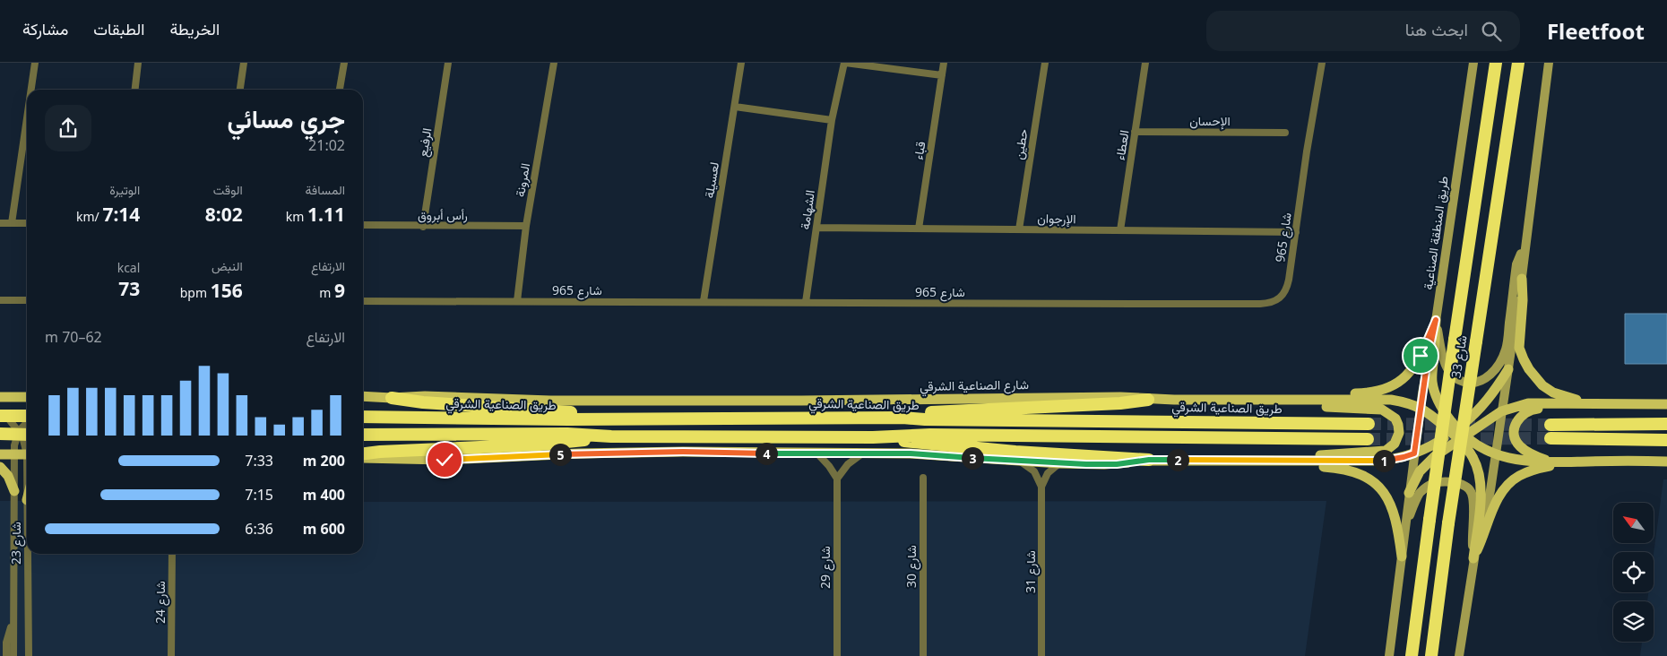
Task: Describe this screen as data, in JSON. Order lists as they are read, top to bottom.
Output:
{
  "streets": {
    "highway": ["شارع 33", "طريق الصناعية الشرقي"],
    "main road": ["شارع الصناعية الشرقي"],
    "street": [
      "الإحسان",
      "الرفيع",
      "حطين",
      "العطاء",
      "قباء",
      "المرونة",
      "لعسيلة",
      "الشهامة",
      "رأس أبروق",
      "الإرجوان",
      "طريق المنطقة الصناعية",
      "شارع 965",
      "شارع 23",
      "شارع 30",
      "شارع 29",
      "شارع 31",
      "شارع 24"
    ]
  },
  "crossings": [
    ["الإحسان", "العطاء"],
    ["الرفيع", "رأس أبروق"],
    ["حطين", "الإرجوان"],
    ["العطاء", "الإرجوان"],
    ["قباء", "الإرجوان"],
    ["المرونة", "رأس أبروق"],
    ["المرونة", "شارع 965"],
    ["لعسيلة", "شارع 965"],
    ["الشهامة", "الإرجوان"],
    ["الشهامة", "شارع 965"],
    ["الإرجوان", "شارع 965"],
    ["شارع الصناعية الشرقي", "طريق الصناعية الشرقي"]
  ],
  "north": "top left",
  "page": {
    "header": "Fleetfoot",
    "search": "ابحث هنا",
    "nav": ["الخريطة", "الطبقات", "مشاركة"],
    "heading": ["جري مسائي", "21:02"],
    "stats": [
      ["المسافة", "1.11 km"],
      ["الوقت", "8:02"],
      ["الوتيرة", "7:14 /km"],
      ["الارتفاع", "9 m"],
      ["النبض", "156 bpm"],
      ["kcal", "73"]
    ],
    "chart": ["الارتفاع", "62–70 m"],
    "pins": [
      "4",
      "5",
      "3",
      "2",
      "1"
    ],
    "list": [
      {
        "name": "200 m",
        "note": "7:33"
      },
      {
        "name": "400 m",
        "note": "7:15"
      },
      {
        "name": "600 m",
        "note": "6:36"
      }
    ]
  }
}
